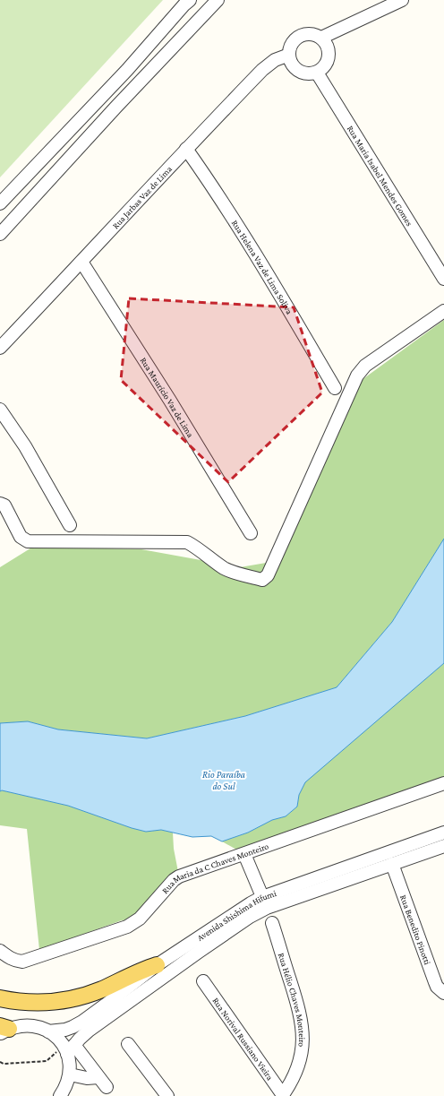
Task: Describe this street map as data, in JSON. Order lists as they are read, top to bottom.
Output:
{
  "streets": {
    "street": [
      "Rua Maria Isabel Mendes Gomes",
      "Rua Jarbas Vaz de Lima",
      "Rua Helena Vaz de Lima Soliva",
      "Rua Maurício Vaz de Lima",
      "Rua Maria da C Chaves Monteiro",
      "Avenida Shishima Hifumi",
      "Rua Benedito Pinotti",
      "Rua Hélio Chaves Monteiro",
      "Rua Norival Russiano Vieira"
    ]
  },
  "crossings": [
    ["Rua Maria Isabel Mendes Gomes", "Rua Jarbas Vaz de Lima"],
    ["Rua Jarbas Vaz de Lima", "Rua Helena Vaz de Lima Soliva"],
    ["Rua Jarbas Vaz de Lima", "Rua Maurício Vaz de Lima"],
    ["Avenida Shishima Hifumi", "Rua Benedito Pinotti"],
    ["Rua Hélio Chaves Monteiro", "Rua Norival Russiano Vieira"]
  ],
  "water": ["Rio Paraíba do Sul"]
}
